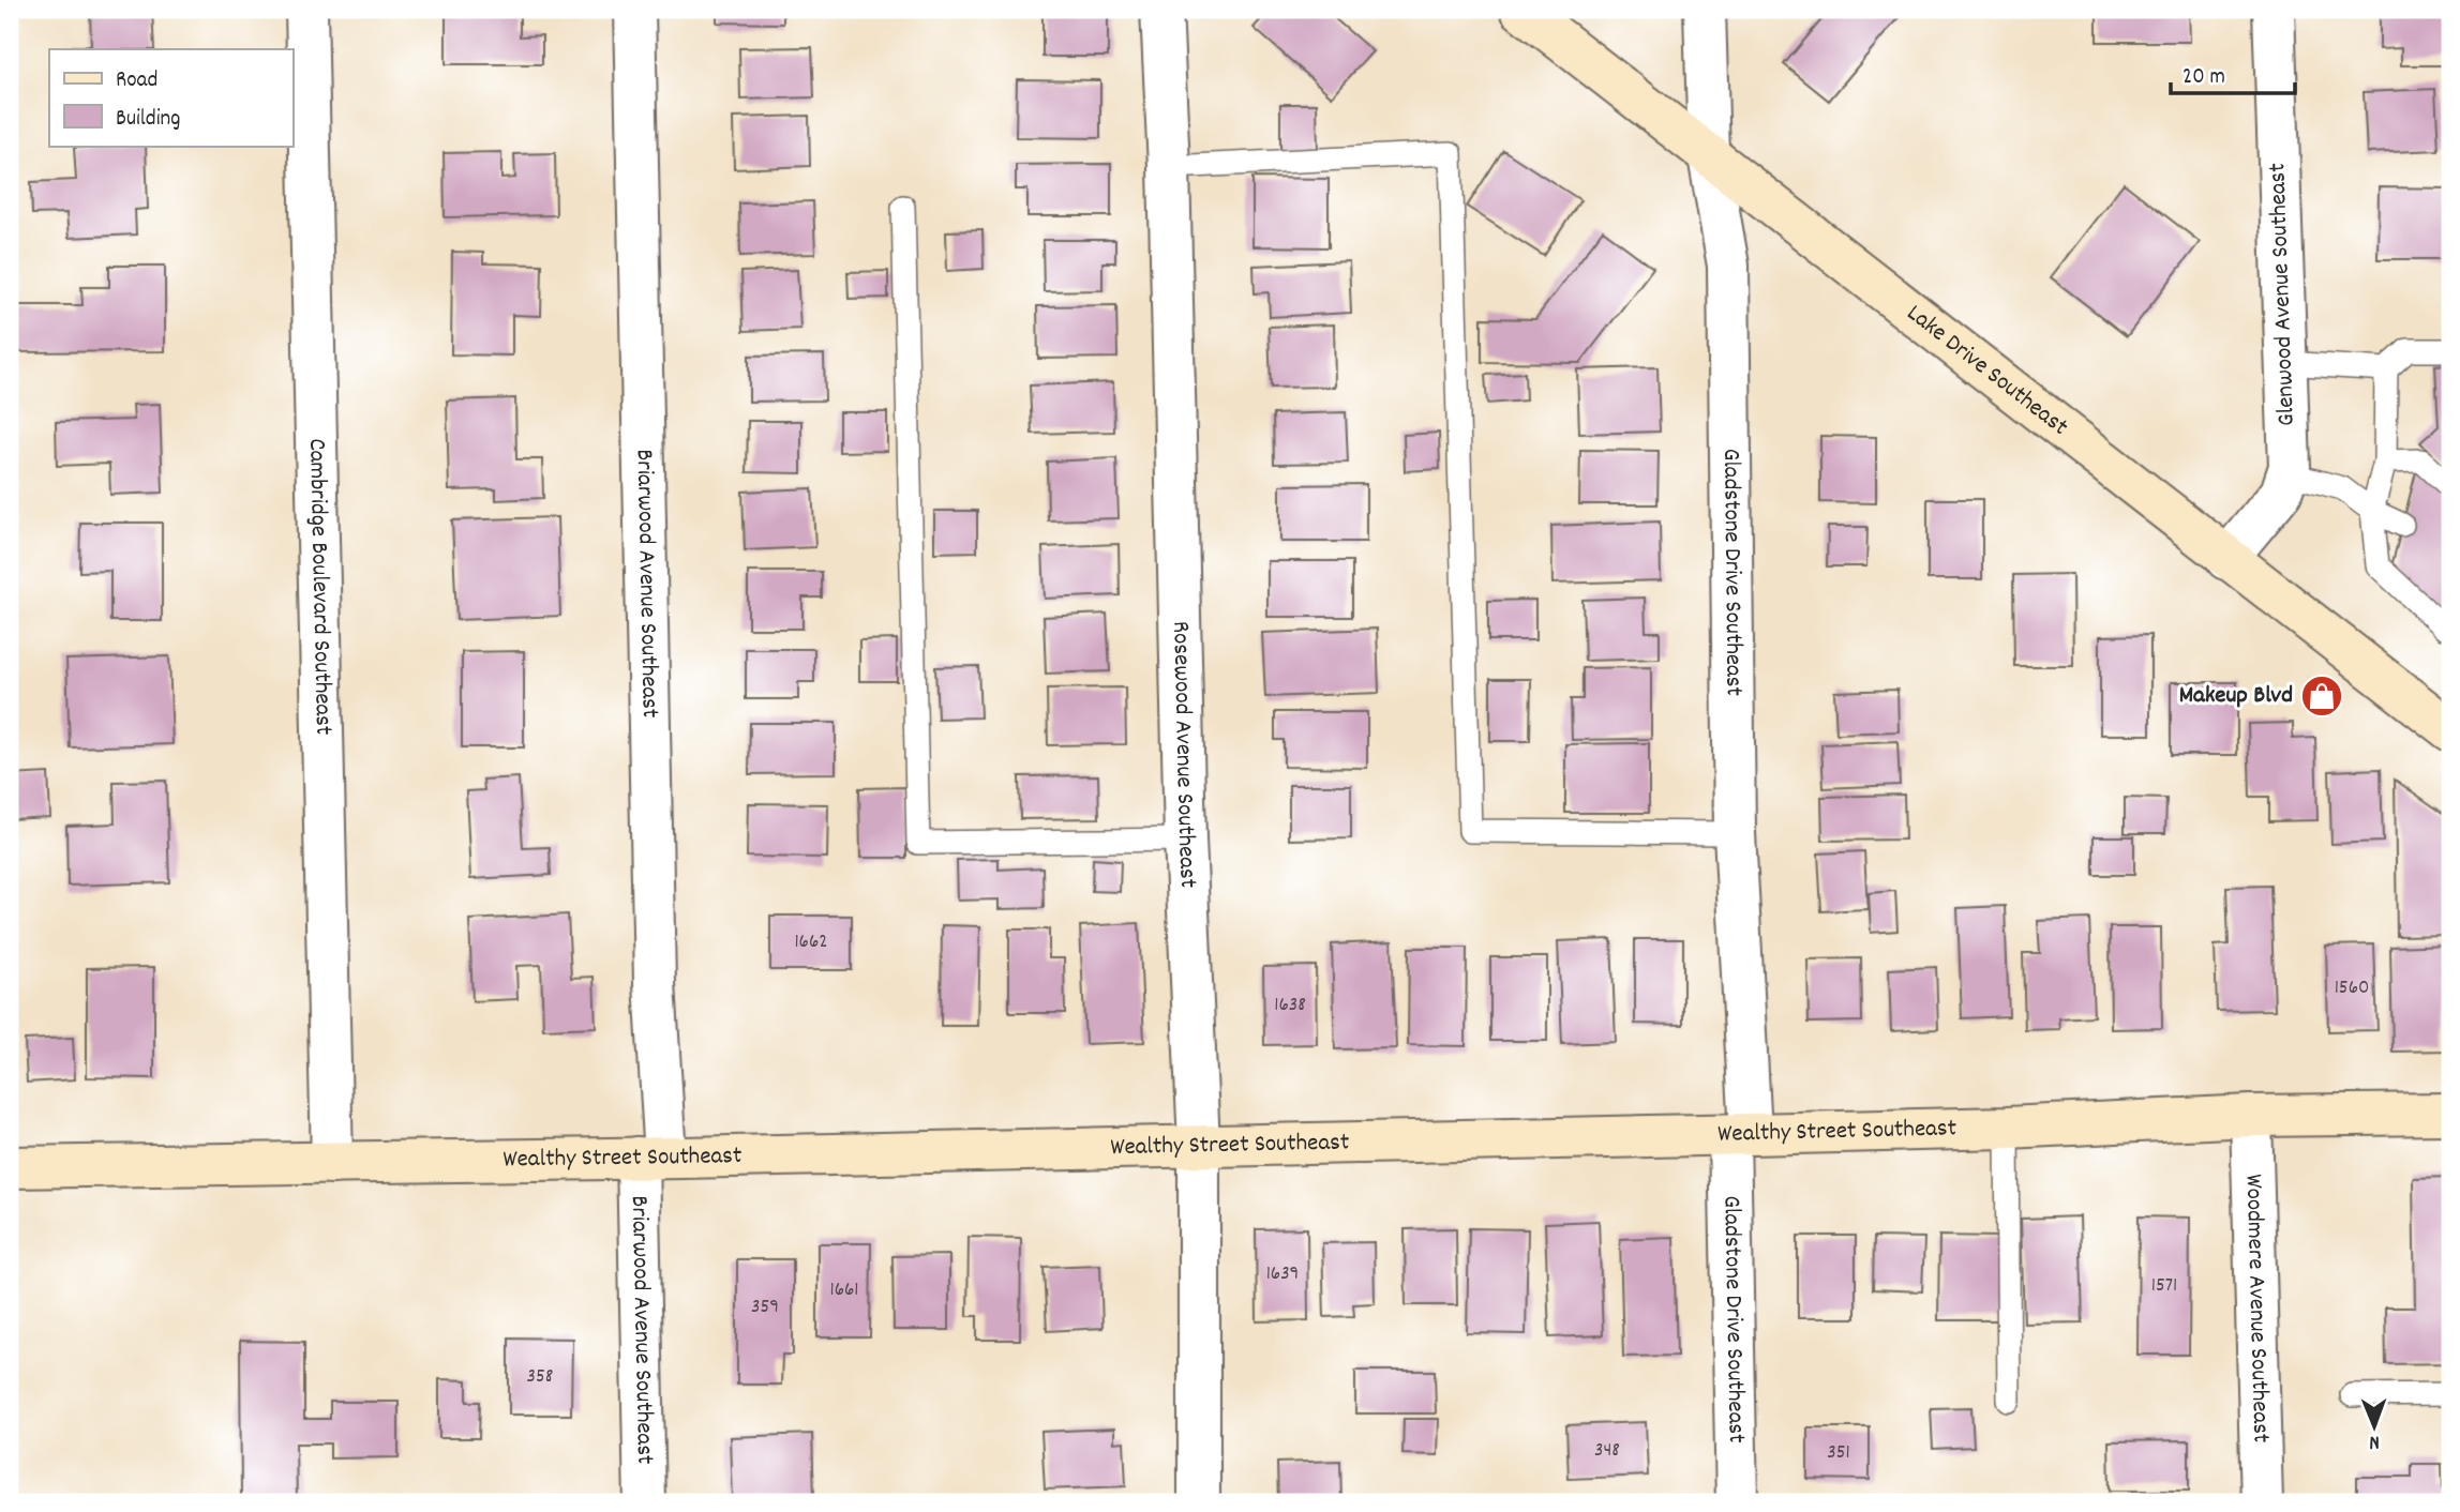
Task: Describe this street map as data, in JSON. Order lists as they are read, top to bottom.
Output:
{
  "streets": {
    "main road": ["Lake Drive Southeast", "Wealthy Street Southeast"],
    "street": [
      "Glenwood Avenue Southeast",
      "Gladstone Drive Southeast",
      "Briarwood Avenue Southeast",
      "Cambridge Boulevard Southeast",
      "Rosewood Avenue Southeast",
      "Woodmere Avenue Southeast"
    ]
  },
  "crossings": [
    ["Glenwood Avenue Southeast", "Lake Drive Southeast"],
    ["Lake Drive Southeast", "Gladstone Drive Southeast"],
    ["Gladstone Drive Southeast", "Wealthy Street Southeast"],
    ["Briarwood Avenue Southeast", "Wealthy Street Southeast"],
    ["Cambridge Boulevard Southeast", "Wealthy Street Southeast"],
    ["Rosewood Avenue Southeast", "Wealthy Street Southeast"],
    ["Wealthy Street Southeast", "Woodmere Avenue Southeast"]
  ],
  "places": {
    "shop": ["Makeup Blvd"]
  },
  "house_numbers": [
    "1662",
    "1560",
    "1638",
    "1639",
    "1571",
    "1661",
    "359",
    "358",
    "348",
    "351"
  ],
  "legend": ["Road", "Building"],
  "scale_bar": "20 m",
  "north": "bottom"
}
